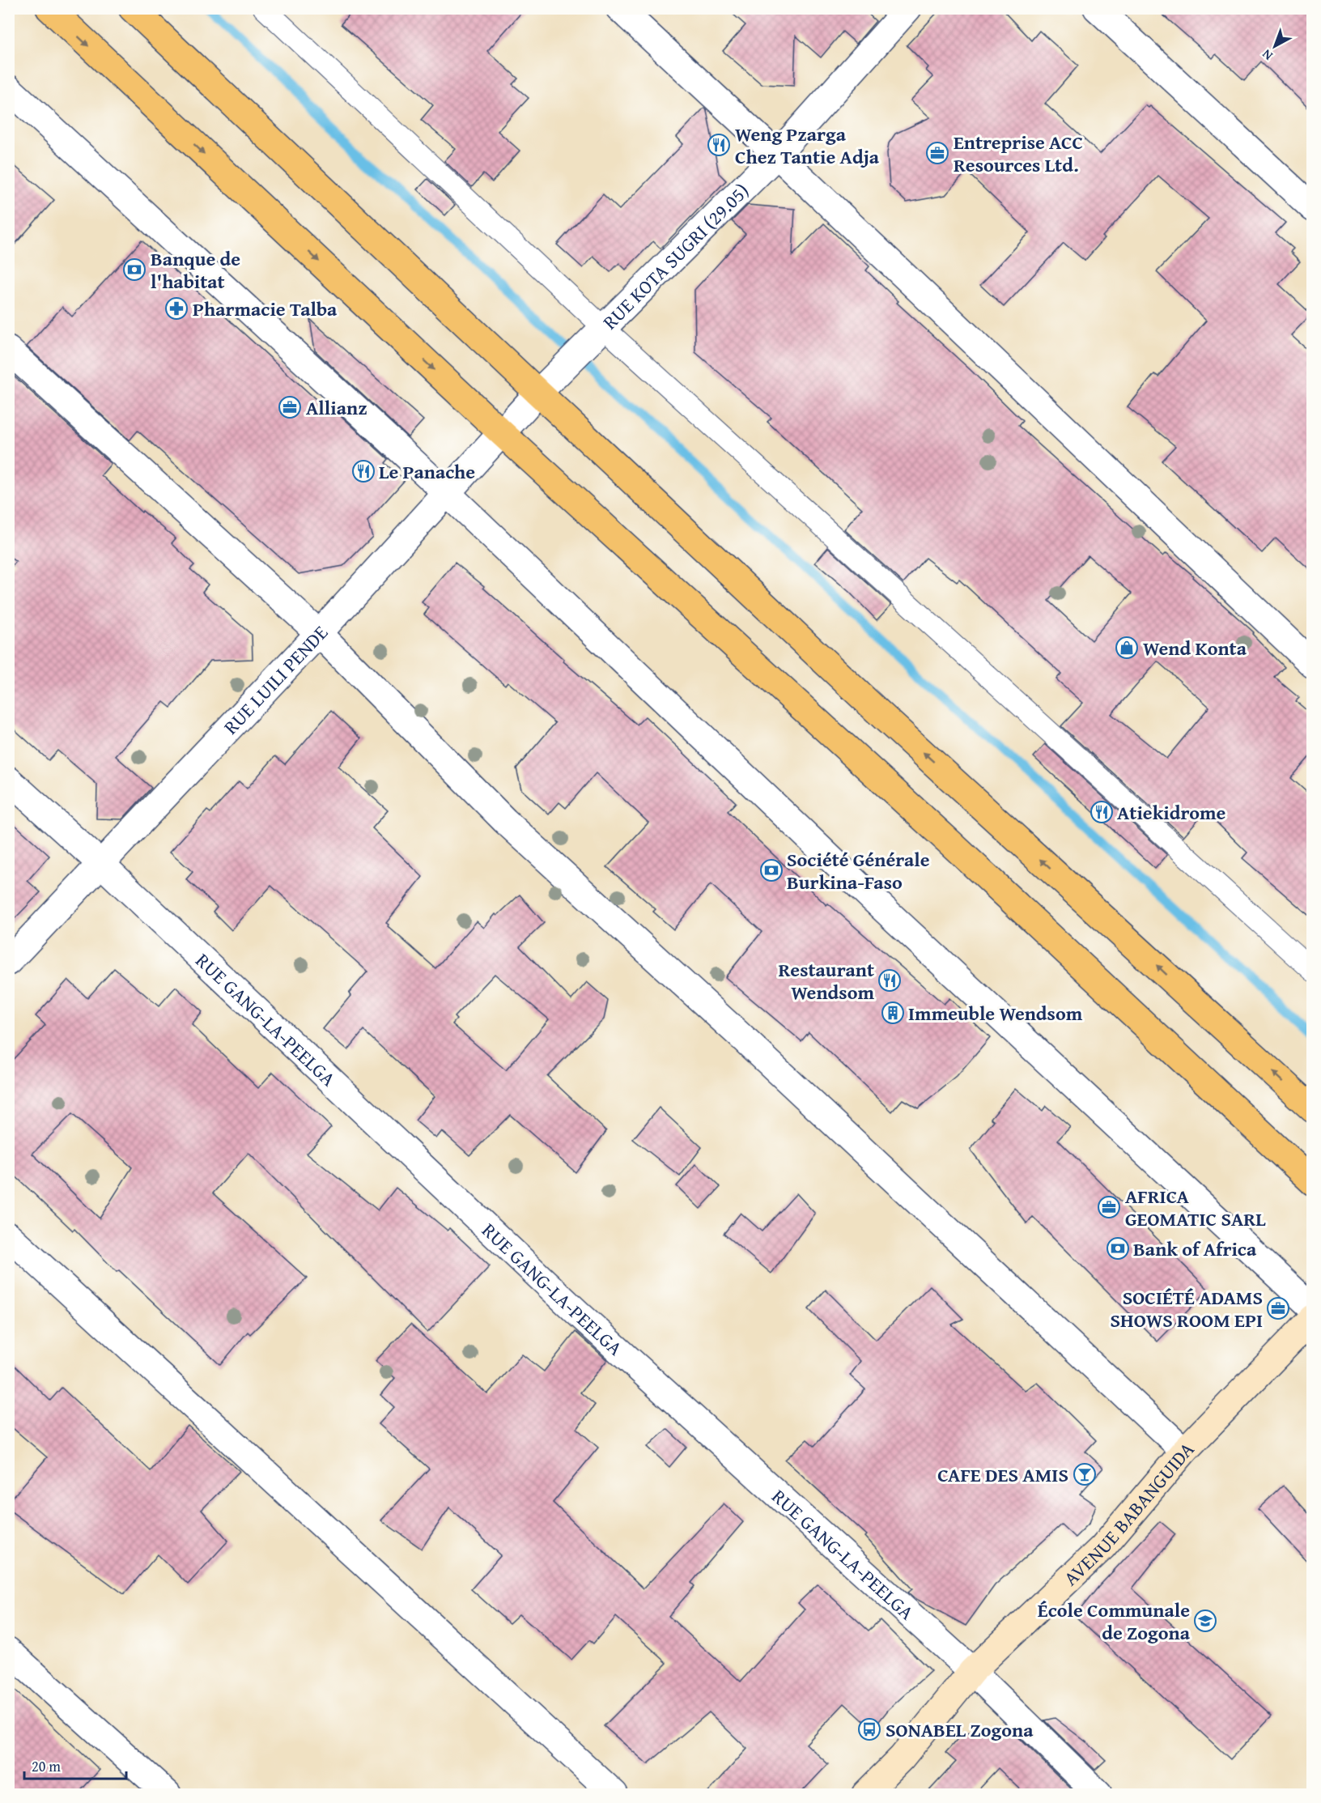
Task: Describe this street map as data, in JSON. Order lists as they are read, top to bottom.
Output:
{
  "streets": {
    "street": [
      "RUE KOTA SUGRI (29.05)",
      "RUE LUILI PENDE",
      "RUE GANG-LA-PEELGA",
      "AVENUE BABANGUIDA"
    ]
  },
  "crossings": [
    ["RUE KOTA SUGRI (29.05)", "RUE LUILI PENDE"],
    ["RUE LUILI PENDE", "RUE GANG-LA-PEELGA"],
    ["RUE GANG-LA-PEELGA", "AVENUE BABANGUIDA"]
  ],
  "places": {
    "restaurant": [
      "Weng Pzarga Chez Tantie Adja",
      "Le Panache",
      "Atiekidrome",
      "Restaurant Wendsom"
    ],
    "office": [
      "Entreprise ACC Resources Ltd.",
      "Allianz",
      "AFRICA GEOMATIC SARL",
      "SOCIÉTÉ ADAMS SHOWS ROOM EPI"
    ],
    "bank": ["Banque de l'habitat", "Société Générale Burkina-Faso", "Bank of Africa"],
    "pharmacy": ["Pharmacie Talba"],
    "shop": ["Wend Konta"],
    "building": ["Immeuble Wendsom"],
    "bar": ["CAFE DES AMIS"],
    "school or university": ["École Communale de Zogona"],
    "bus stop": ["SONABEL Zogona"]
  },
  "scale_bar": "20 m",
  "north": "bottom left"
}
